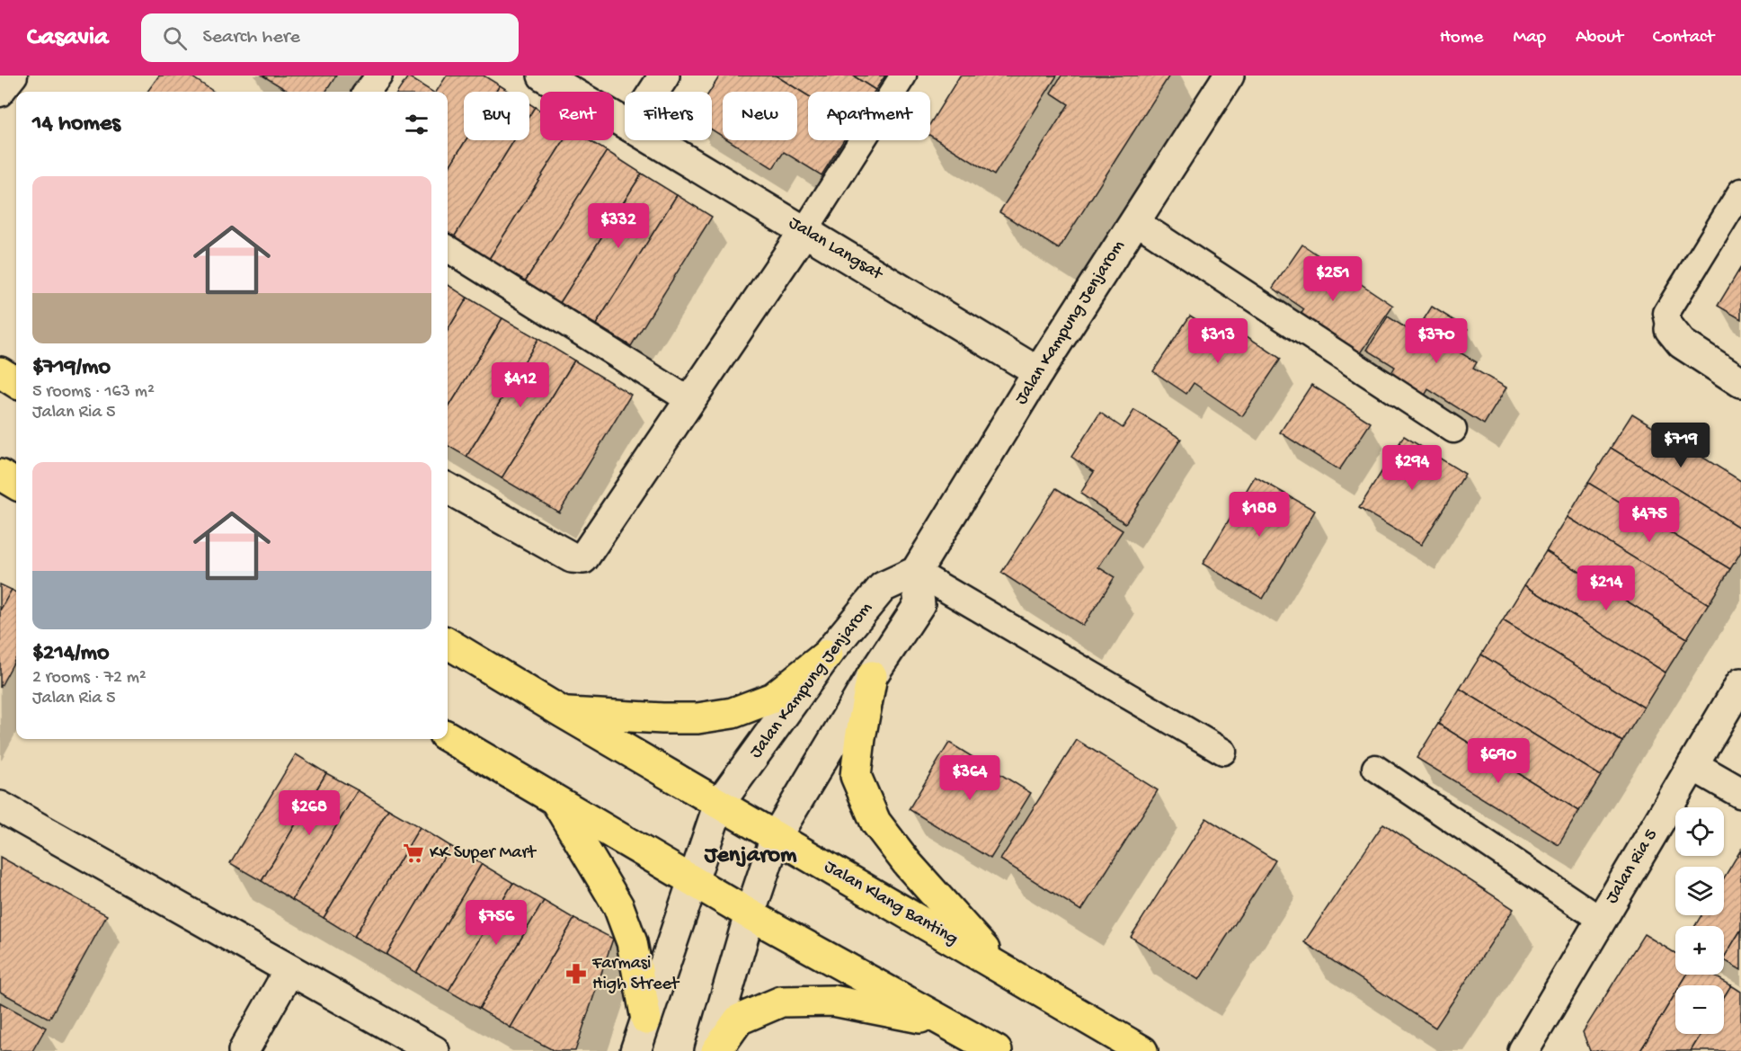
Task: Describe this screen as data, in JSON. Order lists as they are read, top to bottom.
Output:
{
  "streets": {
    "highway": ["Jalan Klang Banting"],
    "street": ["Jalan Langsat", "Jalan Kampung Jenjarom", "Jalan Ria 5"]
  },
  "crossings": [
    ["Jalan Langsat", "Jalan Kampung Jenjarom"],
    ["Jalan Kampung Jenjarom", "Jalan Klang Banting"]
  ],
  "districts": ["Jenjarom"],
  "places": {
    "supermarket": ["KK Super Mart"],
    "pharmacy": ["Farmasi High Street"]
  },
  "page": {
    "header": "Casavia",
    "search": "Search here",
    "nav": [
      "Home",
      "Map",
      "About",
      "Contact"
    ],
    "chip": [
      "Buy",
      "Rent",
      "Filters",
      "New",
      "Apartment"
    ],
    "heading": "14 homes",
    "list": [
      {
        "name": "$719/mo",
        "note": "5 rooms · 163 m² · Jalan Ria 5"
      },
      {
        "name": "$214/mo",
        "note": "2 rooms · 72 m² · Jalan Ria 5"
      }
    ],
    "price": [
      "$332",
      "$251",
      "$313",
      "$370",
      "$412",
      "$719",
      "$294",
      "$188",
      "$475",
      "$214",
      "$690",
      "$364",
      "$268",
      "$756"
    ],
    "map_buttons": ["+", "−"]
  }
}
